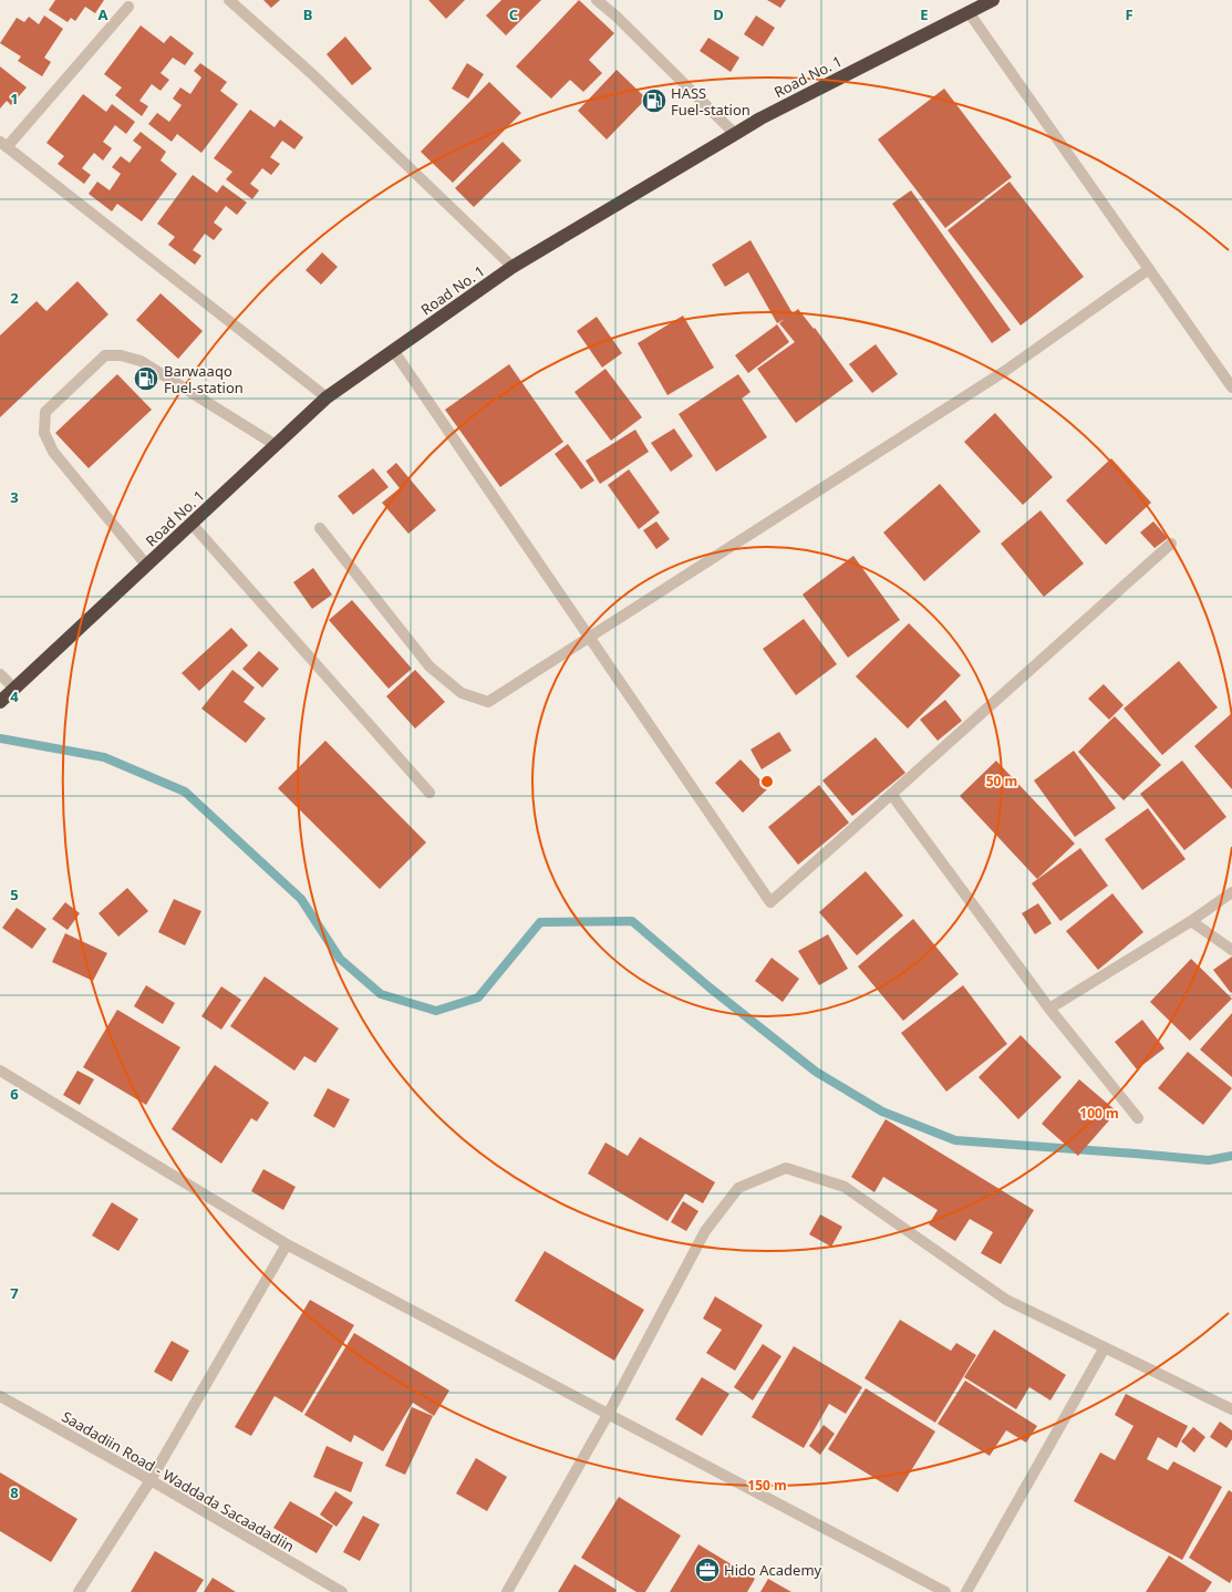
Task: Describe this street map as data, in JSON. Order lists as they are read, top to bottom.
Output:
{
  "streets": {
    "highway": ["Road No. 1"],
    "street": ["Saadadiin Road - Waddada Sacaadadiin"]
  },
  "places": {
    "fuel station": ["HASS Fuel-station", "Barwaaqo Fuel-station"],
    "office": ["Hido Academy"]
  },
  "grid": {
    "columns": [
      "A",
      "B",
      "C",
      "D",
      "E",
      "F"
    ],
    "rows": [
      "1",
      "2",
      "3",
      "4",
      "5",
      "6",
      "7",
      "8"
    ]
  },
  "rings": ["50 m", "100 m", "150 m"]
}
